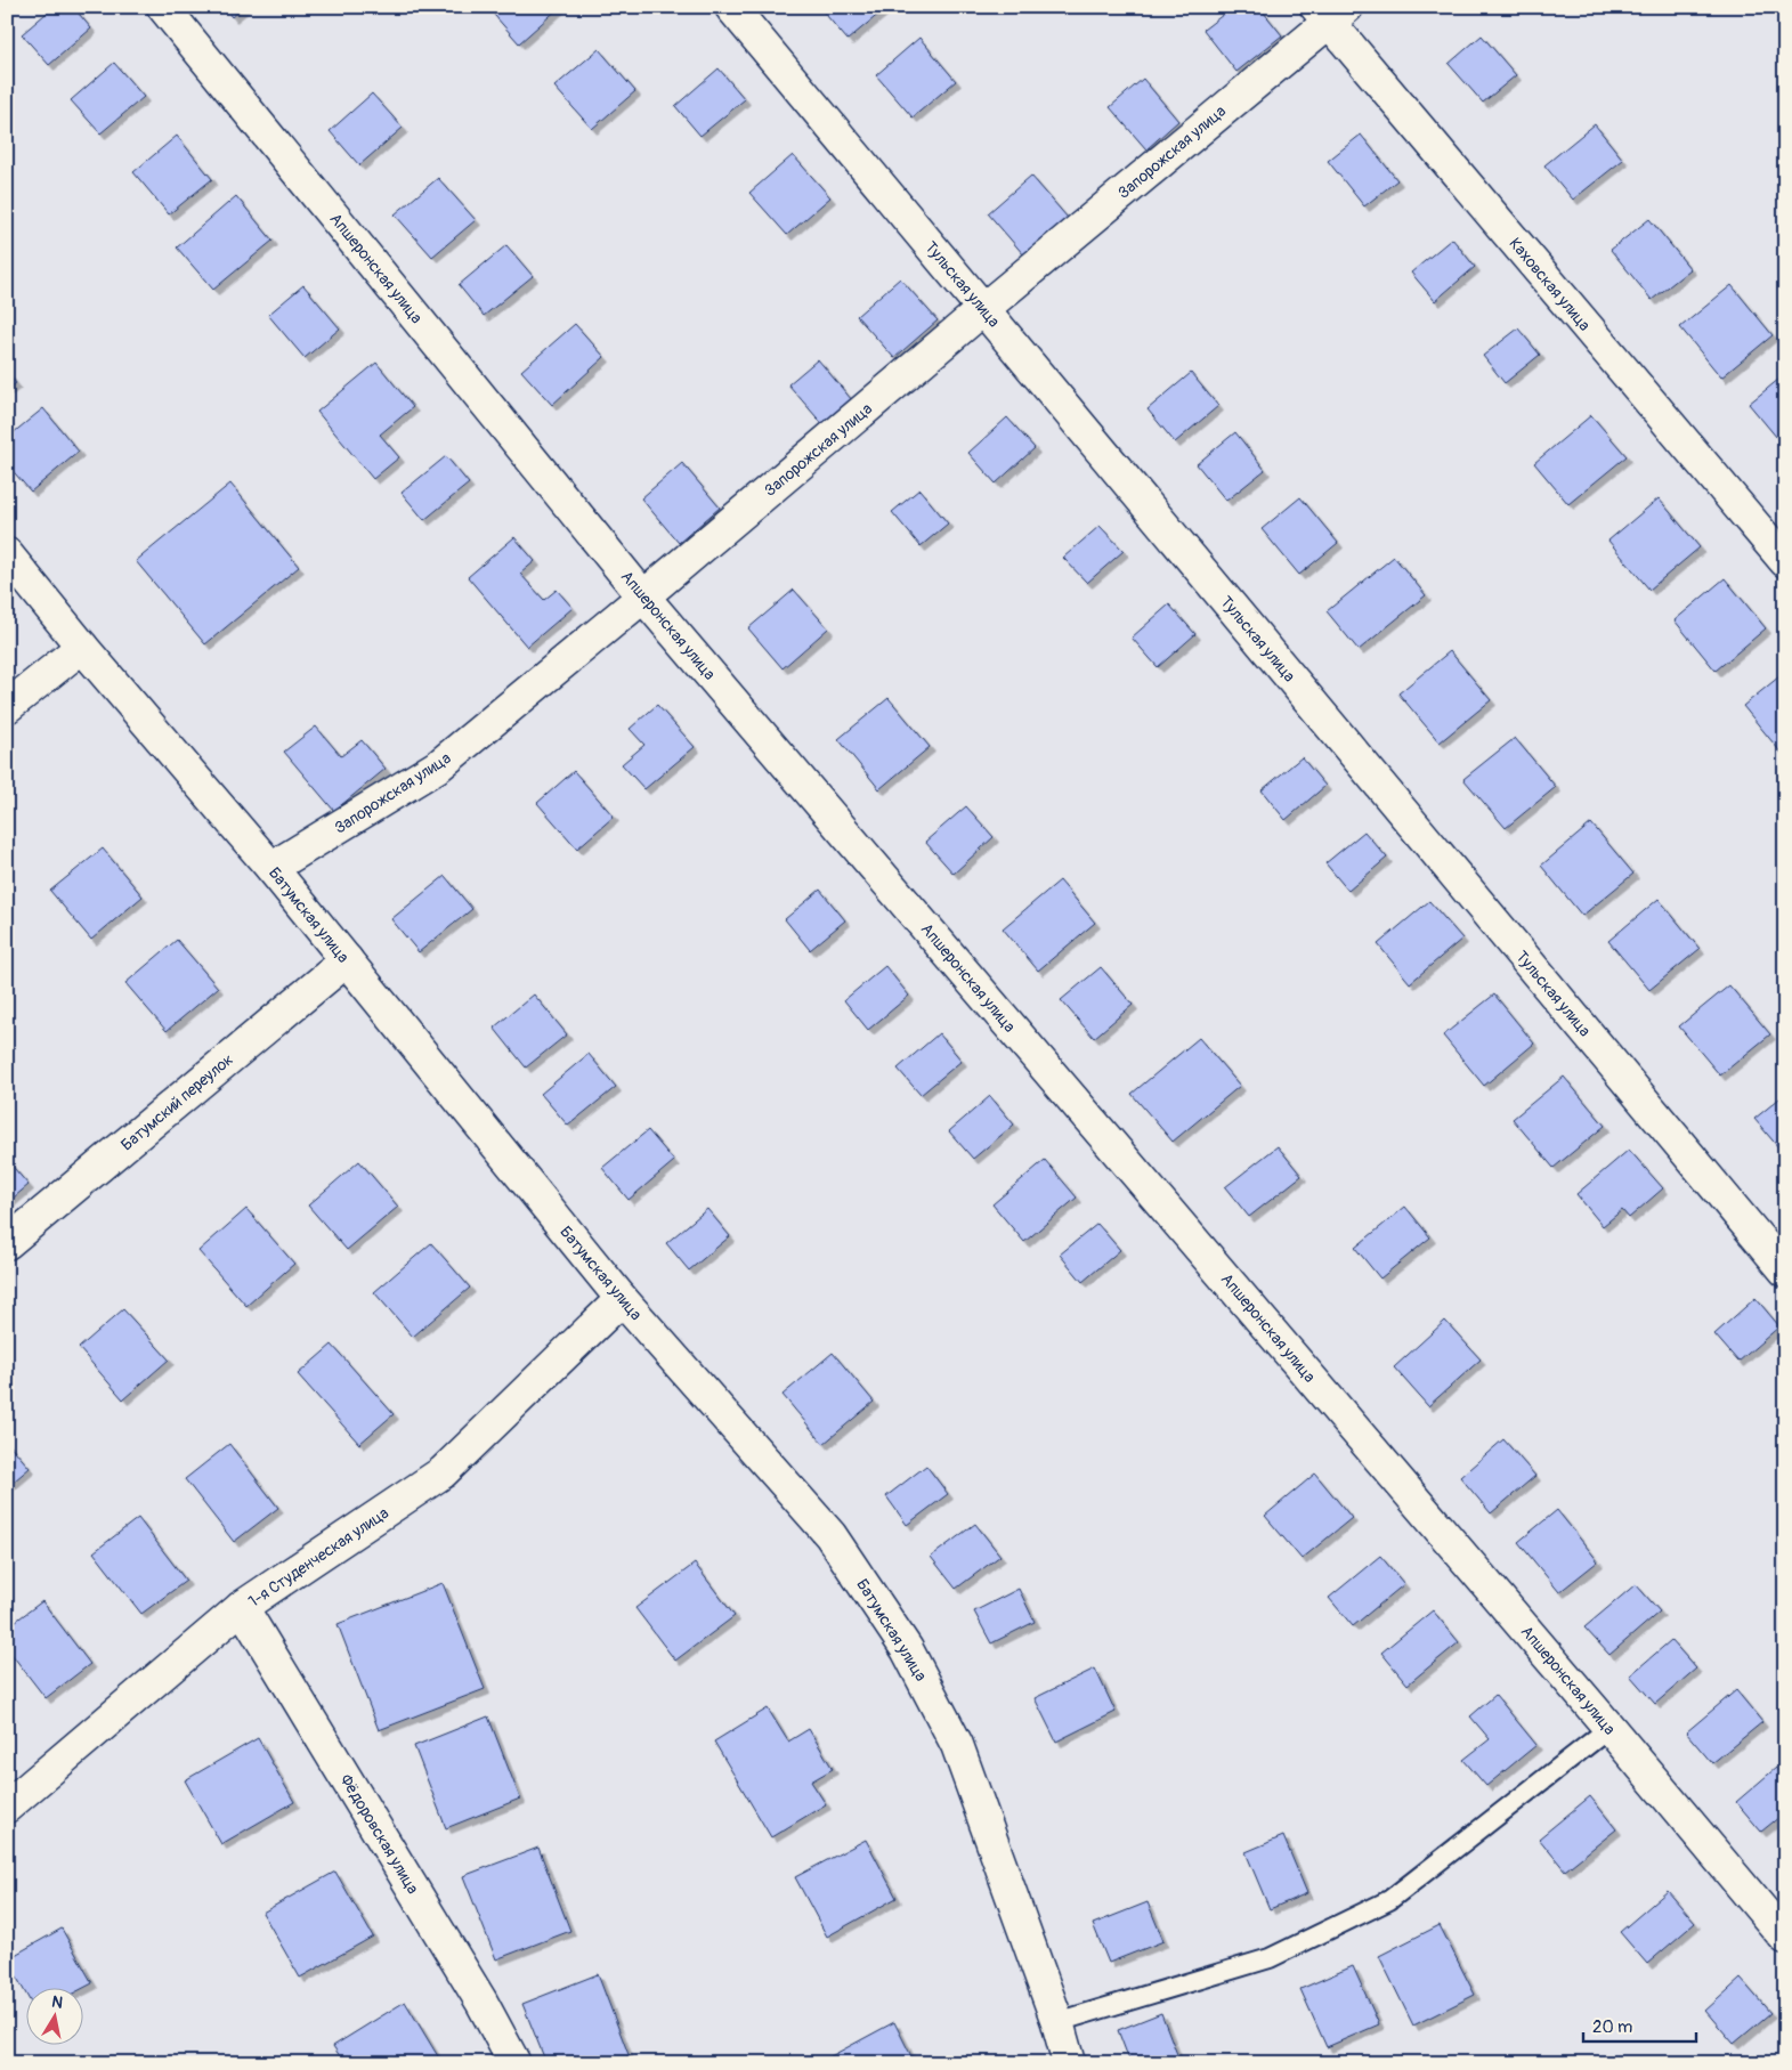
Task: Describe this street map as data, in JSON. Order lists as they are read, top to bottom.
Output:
{
  "streets": {
    "street": [
      "Запорожская улица",
      "Апшеронская улица",
      "Тульская улица",
      "Каховская улица",
      "Батумская улица",
      "Батумский переулок",
      "1-я Студенческая улица",
      "Фёдоровская улица"
    ]
  },
  "crossings": [
    ["Запорожская улица", "Апшеронская улица"],
    ["Запорожская улица", "Тульская улица"],
    ["Запорожская улица", "Каховская улица"],
    ["Запорожская улица", "Батумская улица"],
    ["Батумская улица", "Батумский переулок"],
    ["Батумская улица", "1-я Студенческая улица"],
    ["1-я Студенческая улица", "Фёдоровская улица"]
  ],
  "scale_bar": "20 m",
  "north": "top"
}
